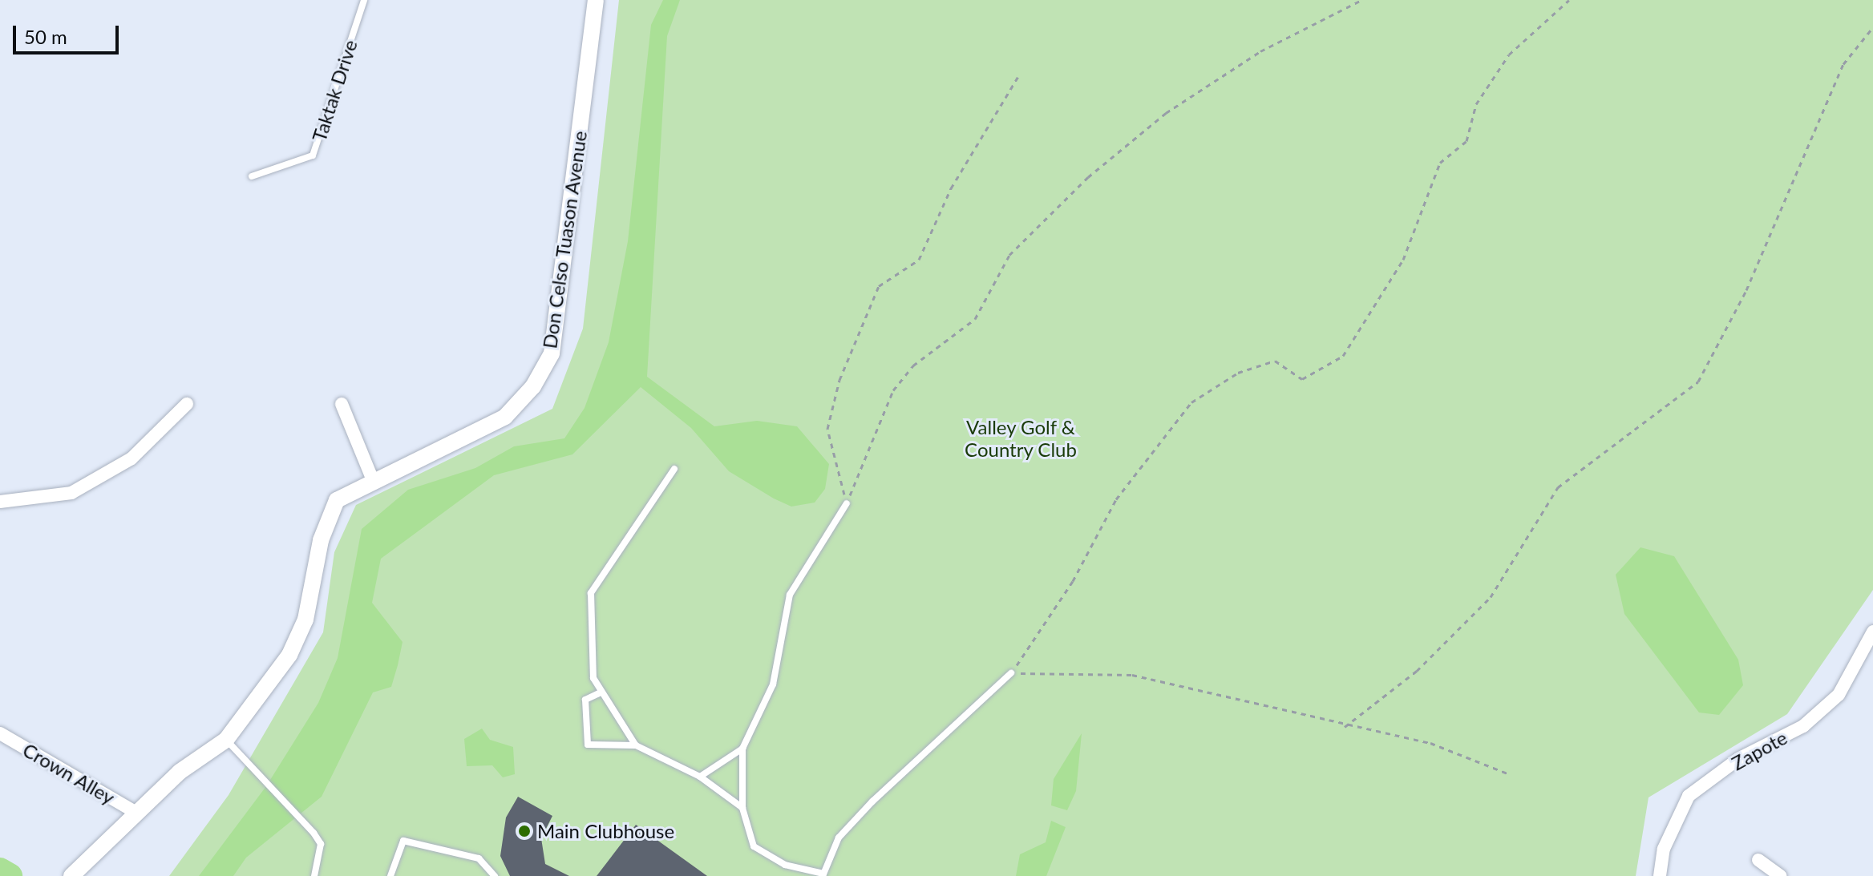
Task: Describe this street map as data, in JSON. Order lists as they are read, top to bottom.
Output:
{
  "streets": {
    "street": ["Don Celso Tuason Avenue", "Zapote", "Crown Alley"],
    "lane": ["Taktak Drive"]
  },
  "crossings": [
    ["Don Celso Tuason Avenue", "Crown Alley"]
  ],
  "parks": ["Valley Golf & Country Club"],
  "places": ["Main Clubhouse"],
  "scale_bar": "50 m"
}
